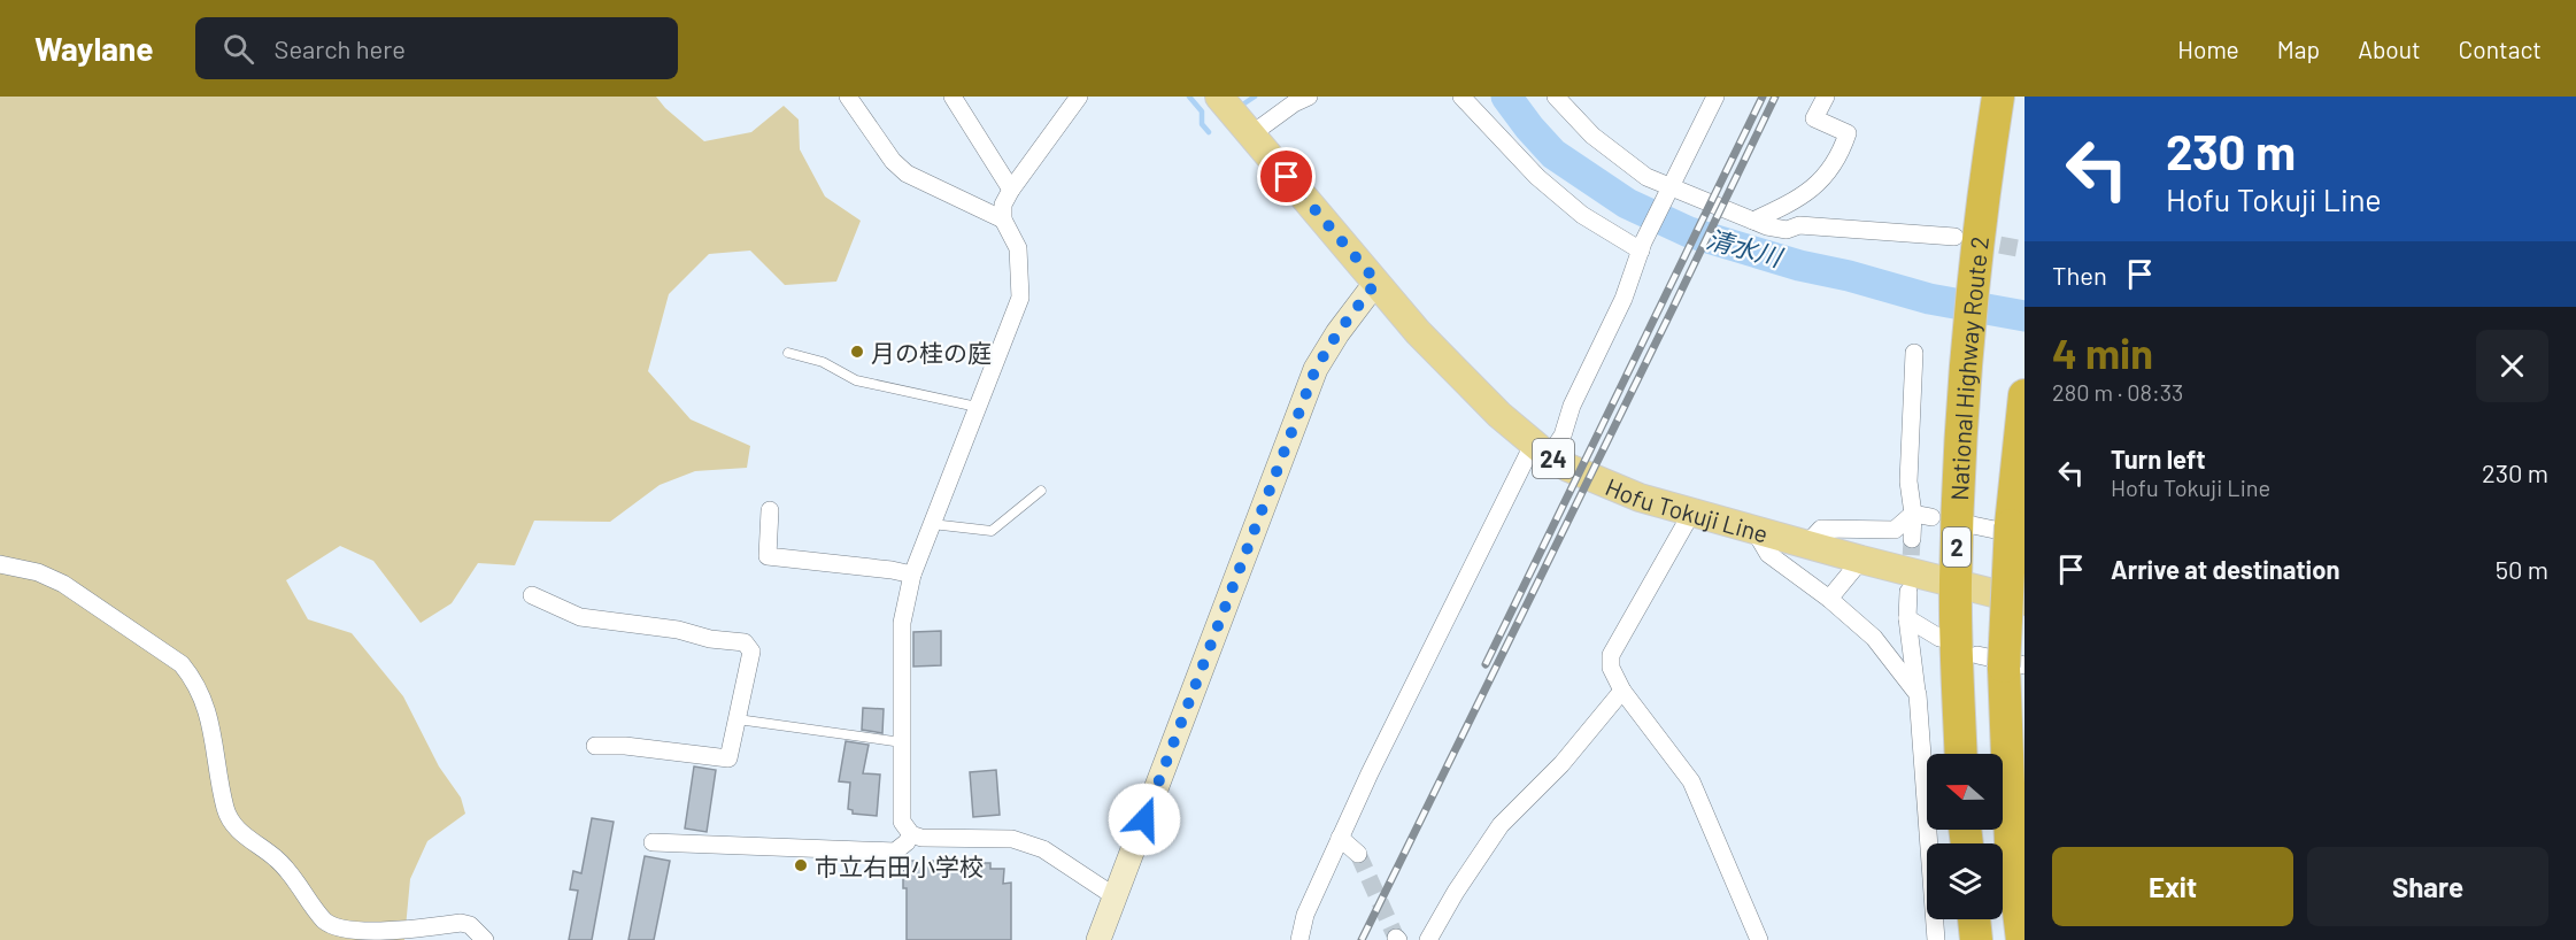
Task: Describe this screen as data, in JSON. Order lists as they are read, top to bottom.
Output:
{
  "streets": {
    "highway": ["National Highway Route 2", "2"],
    "main road": ["24", "Hofu Tokuji Line"]
  },
  "crossings": [
    ["National Highway Route 2", "Hofu Tokuji Line"]
  ],
  "water": ["清水川"],
  "places": ["月の桂の庭", "市立右田小学校"],
  "north": "left",
  "page": {
    "header": "Waylane",
    "search": "Search here",
    "nav": [
      "Home",
      "Map",
      "About",
      "Contact"
    ],
    "turn": ["230 m", "Hofu Tokuji Line"],
    "then": "Then",
    "heading": ["4 min", "280 m · 08:33"],
    "list": [
      {
        "name": "Turn left",
        "note": "Hofu Tokuji Line",
        "value": "230 m"
      },
      {
        "name": "Arrive at destination",
        "value": "50 m"
      }
    ],
    "buttons": ["Exit", "Share"]
  }
}
